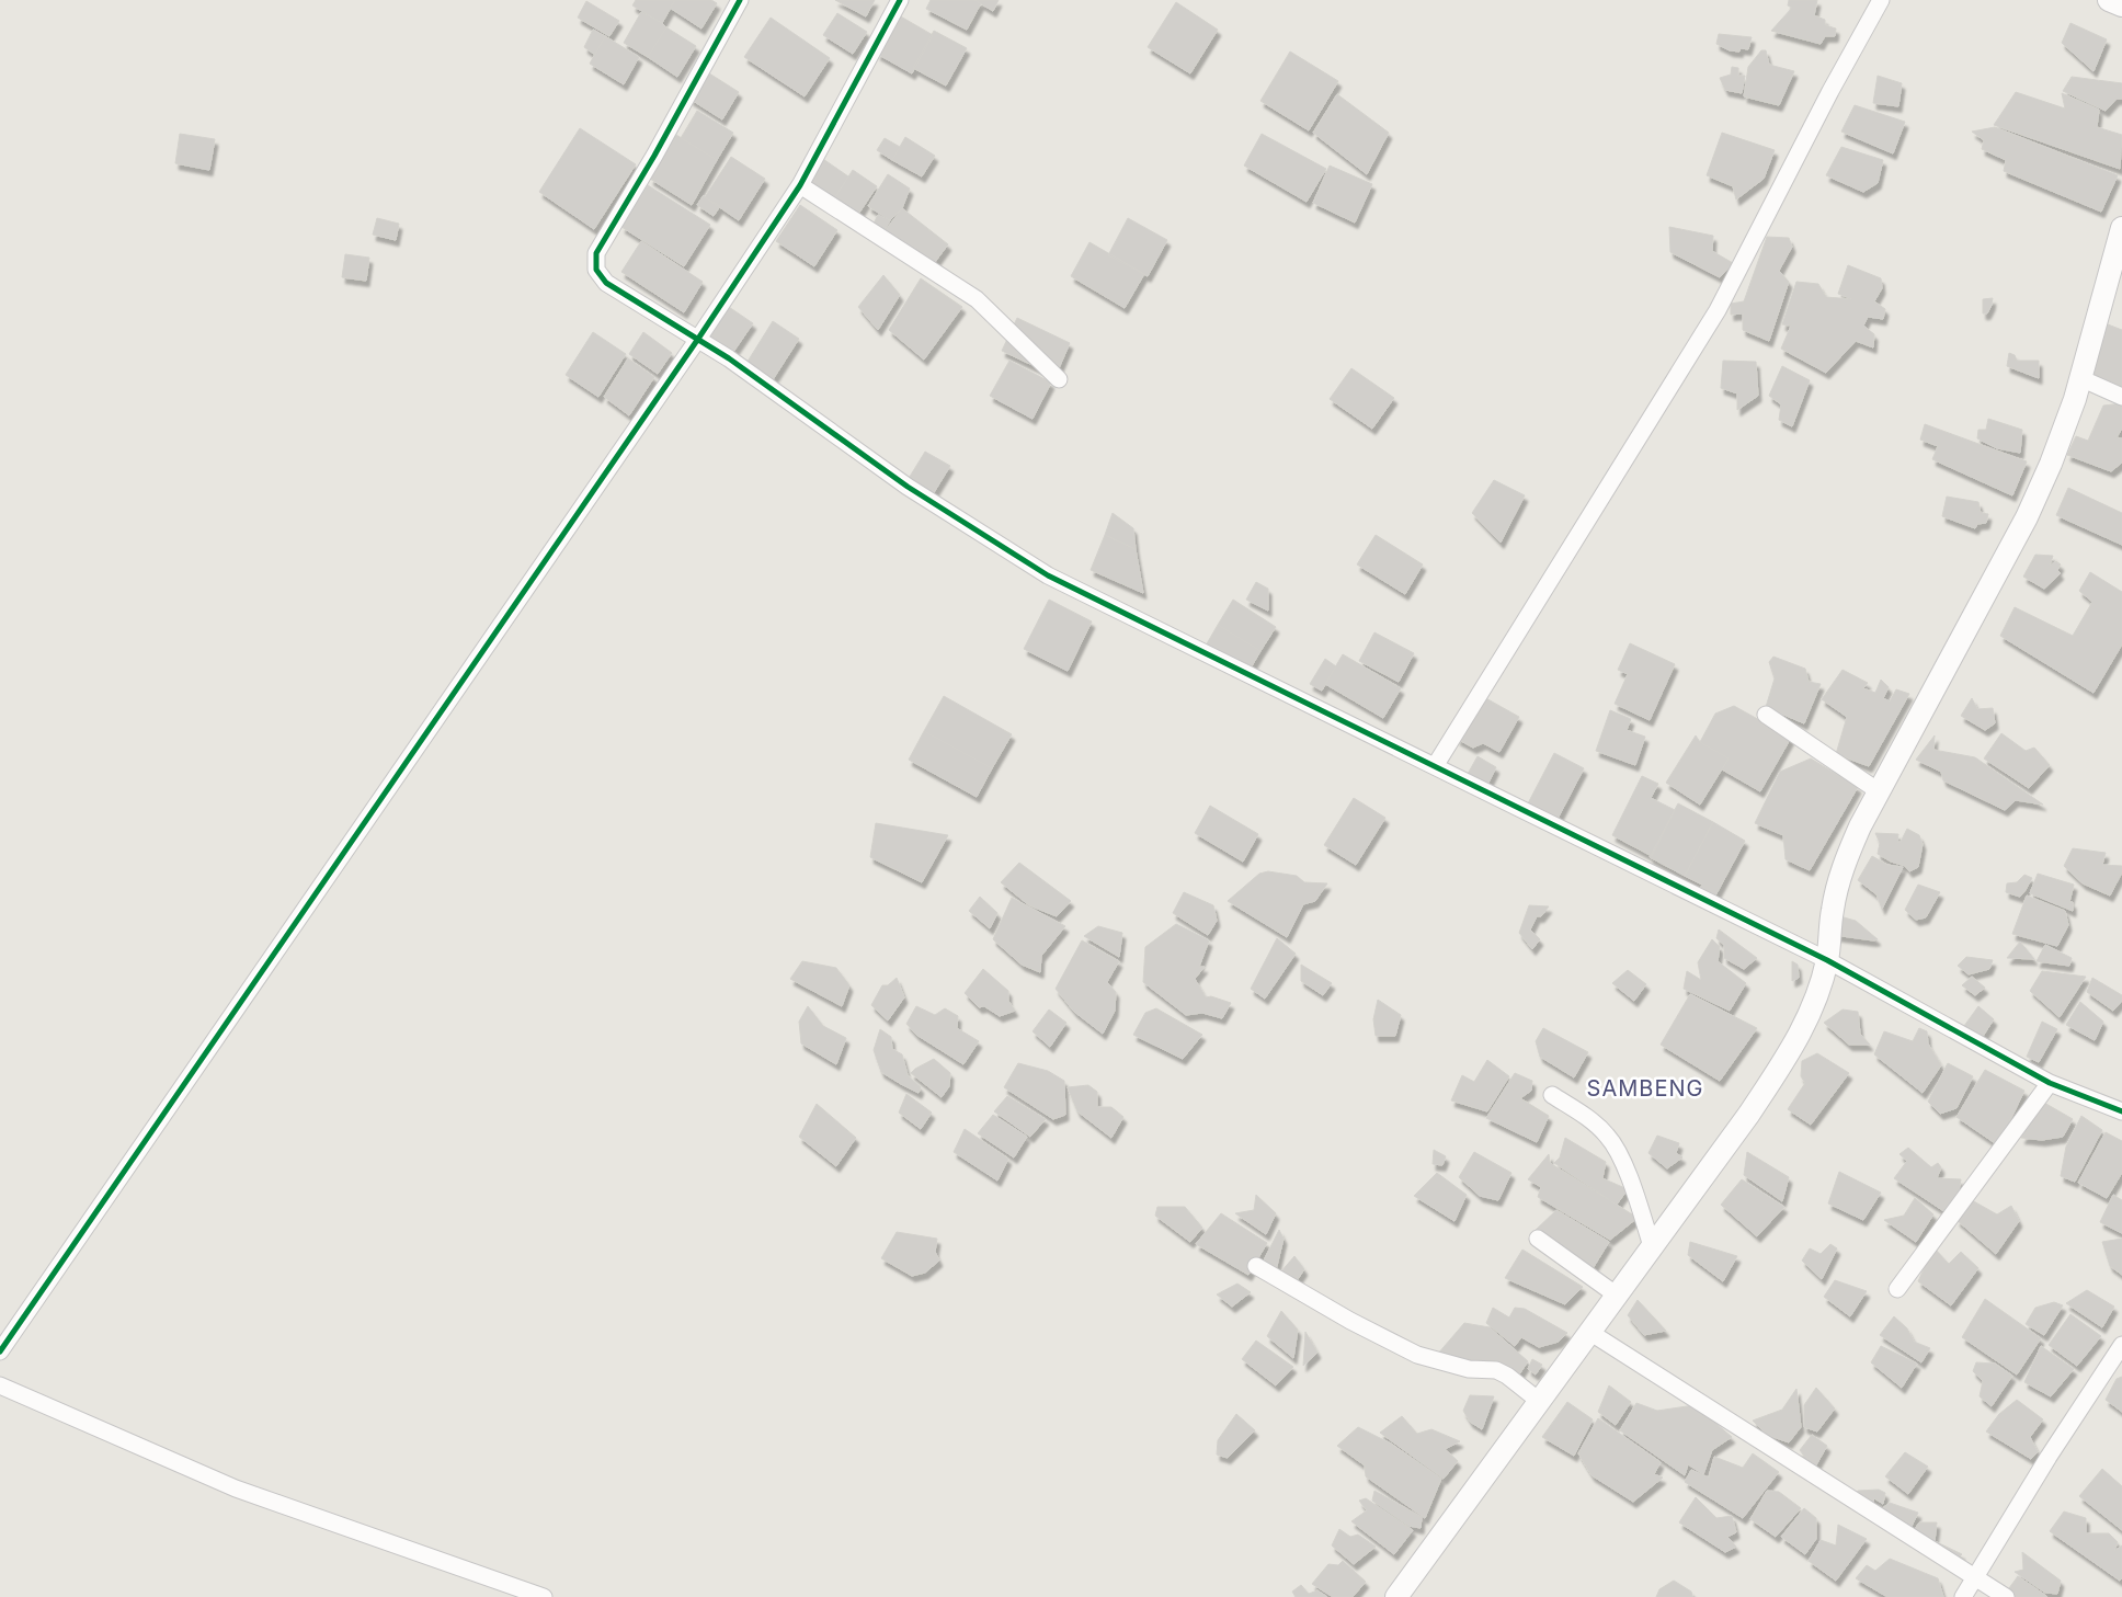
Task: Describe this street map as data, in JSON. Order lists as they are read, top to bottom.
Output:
{
  "districts": ["SAMBENG"]
}
